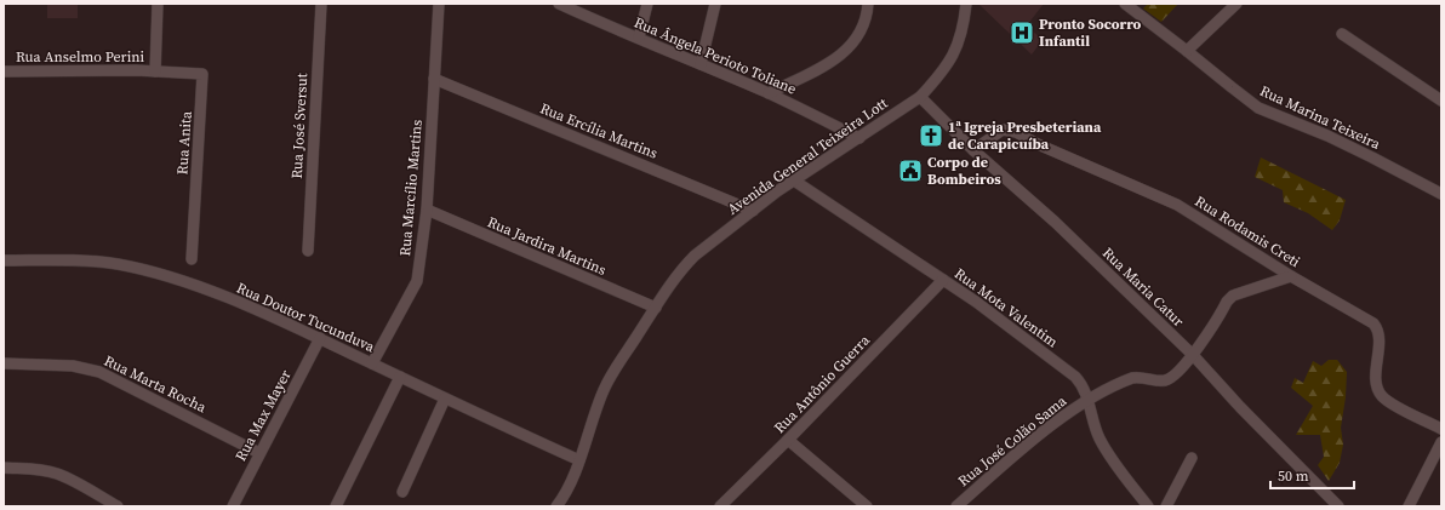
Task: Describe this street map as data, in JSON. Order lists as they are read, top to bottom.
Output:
{
  "streets": {
    "street": [
      "Rua Ângela Perioto Toliane",
      "Rua Anselmo Perini",
      "Rua Marina Teixeira",
      "Rua José Sversut",
      "Rua Ercília Martins",
      "Rua Anita",
      "Avenida General Teixeira Lott",
      "Rua Marcílio Martins",
      "Rua Rodamis Creti",
      "Rua Jardira Martins",
      "Rua Maria Catur",
      "Rua Mota Valentim",
      "Rua Doutor Tucunduva",
      "Rua Marta Rocha",
      "Rua Antônio Guerra",
      "Rua Max Mayer",
      "Rua José Colão Sama"
    ]
  },
  "crossings": [
    ["Rua Ângela Perioto Toliane", "Avenida General Teixeira Lott"],
    ["Rua Anselmo Perini", "Rua Anita"],
    ["Rua Ercília Martins", "Avenida General Teixeira Lott"],
    ["Rua Ercília Martins", "Rua Marcílio Martins"],
    ["Avenida General Teixeira Lott", "Rua Jardira Martins"],
    ["Avenida General Teixeira Lott", "Rua Maria Catur"],
    ["Avenida General Teixeira Lott", "Rua Mota Valentim"],
    ["Avenida General Teixeira Lott", "Rua Doutor Tucunduva"],
    ["Rua Marcílio Martins", "Rua Jardira Martins"],
    ["Rua Marcílio Martins", "Rua Doutor Tucunduva"],
    ["Rua Rodamis Creti", "Rua Maria Catur"],
    ["Rua Rodamis Creti", "Rua José Colão Sama"],
    ["Rua Maria Catur", "Rua José Colão Sama"],
    ["Rua Mota Valentim", "Rua Antônio Guerra"],
    ["Rua Mota Valentim", "Rua José Colão Sama"],
    ["Rua Doutor Tucunduva", "Rua Max Mayer"],
    ["Rua Marta Rocha", "Rua Max Mayer"]
  ],
  "places": {
    "hospital": ["Pronto Socorro Infantil"],
    "church": ["1ª Igreja Presbeteriana de Carapicuíba"],
    "public building": ["Corpo de Bombeiros"]
  },
  "scale_bar": "50 m"
}
